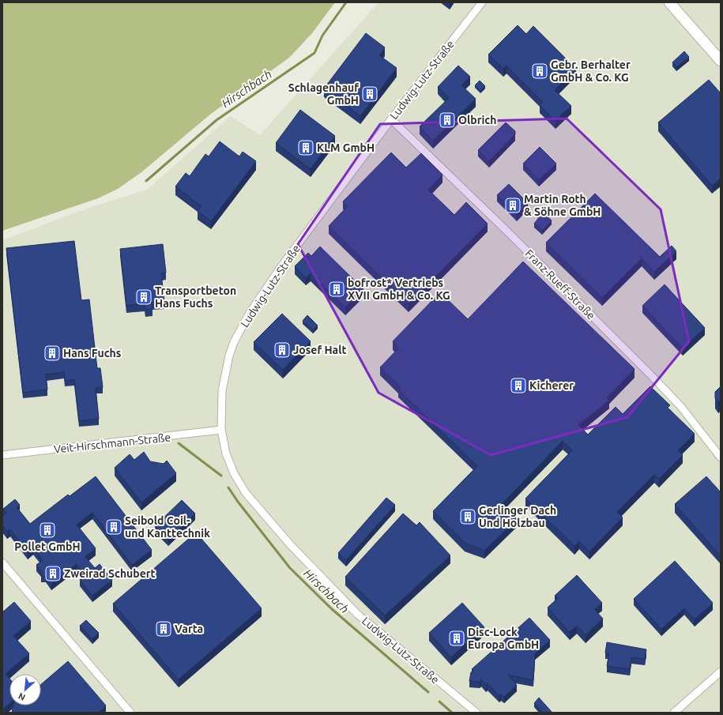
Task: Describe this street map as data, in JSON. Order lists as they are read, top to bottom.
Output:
{
  "streets": {
    "street": ["Ludwig-Lutz-Straße", "Franz-Rueff-Straße", "Veit-Hirschmann-Straße"]
  },
  "crossings": [
    ["Ludwig-Lutz-Straße", "Franz-Rueff-Straße"],
    ["Ludwig-Lutz-Straße", "Veit-Hirschmann-Straße"]
  ],
  "water": ["Hirschbach"],
  "places": {
    "building": [
      "Gebr. Berhalter GmbH & Co. KG",
      "Schlagenhauf GmbH",
      "Olbrich",
      "KLM GmbH",
      "Martin Roth & Söhne GmbH",
      "bofrost* Vertriebs XVII GmbH & Co. KG",
      "Transportbeton Hans Fuchs",
      "Josef Halt",
      "Hans Fuchs",
      "Kicherer",
      "Gerlinger Dach Und Holzbau",
      "Seibold Coil- und Kanttechnik",
      "Pollet GmbH",
      "Zweirad Schubert",
      "Varta",
      "Disc-Lock Europa GmbH"
    ]
  },
  "north": "bottom left"
}
